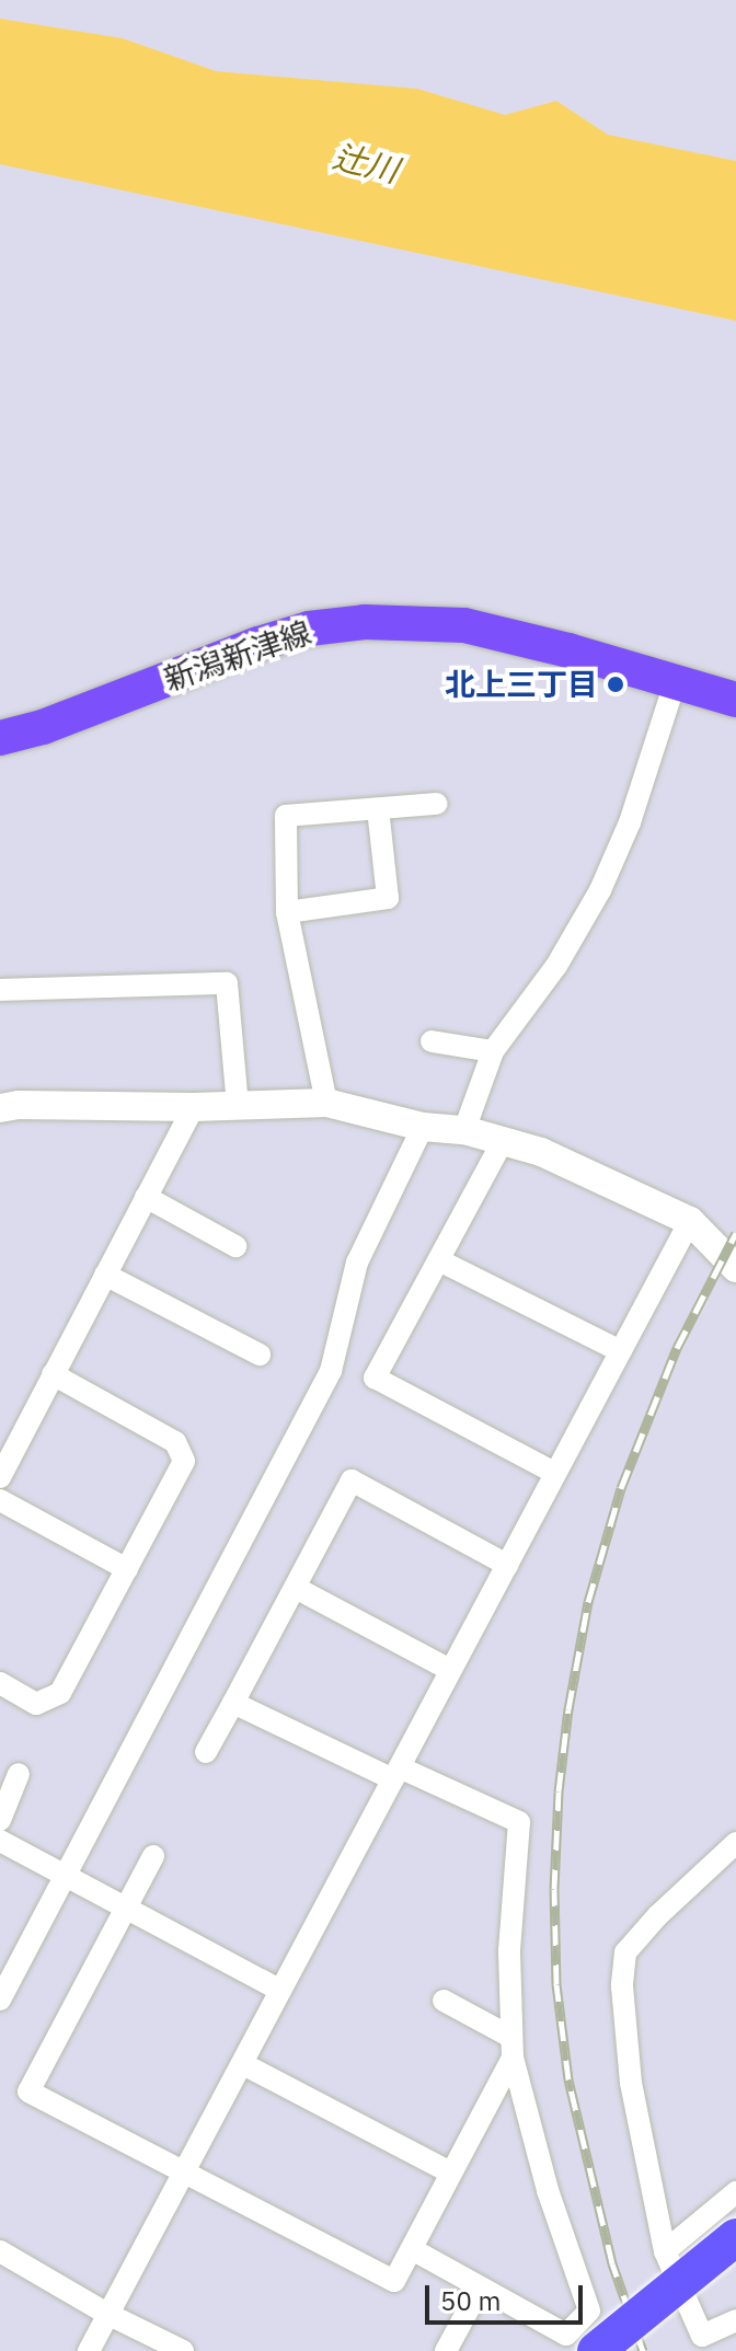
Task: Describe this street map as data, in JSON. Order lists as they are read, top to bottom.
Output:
{
  "streets": {
    "main road": ["新潟新津線"]
  },
  "water": ["辻川"],
  "places": ["北上三丁目"],
  "scale_bar": "50 m"
}
